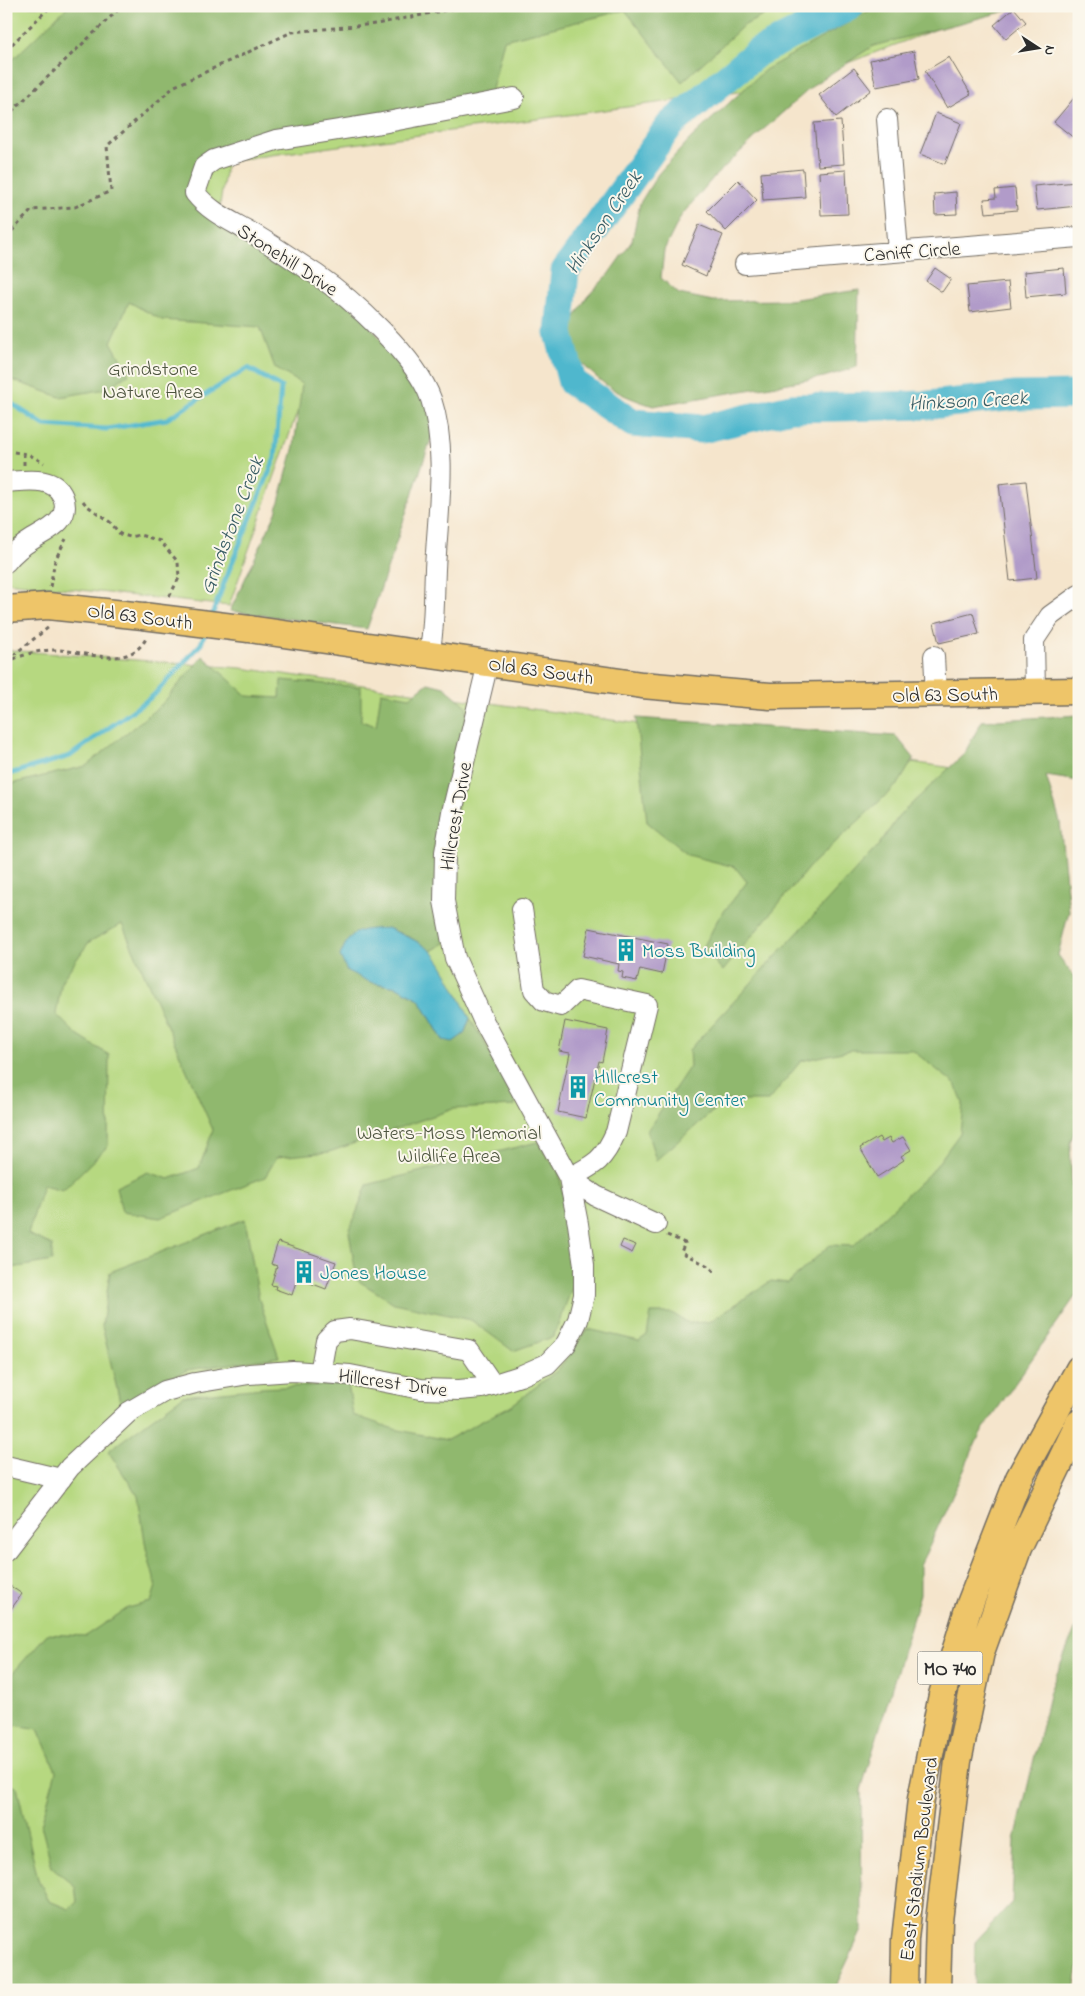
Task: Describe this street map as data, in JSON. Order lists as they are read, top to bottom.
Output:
{
  "streets": {
    "main road": ["Old 63 South", "MO 740", "East Stadium Boulevard"],
    "street": ["Caniff Circle", "Stonehill Drive", "Hillcrest Drive"]
  },
  "crossings": [
    ["Stonehill Drive", "Old 63 South"],
    ["Old 63 South", "Hillcrest Drive"]
  ],
  "water": ["Hinkson Creek", "Grindstone Creek"],
  "parks": ["Grindstone Nature Area", "Waters-Moss Memorial Wildlife Area"],
  "places": {
    "building": ["Moss Building", "HIllcrest Community Center", "Jones House"]
  },
  "north": "right"
}
